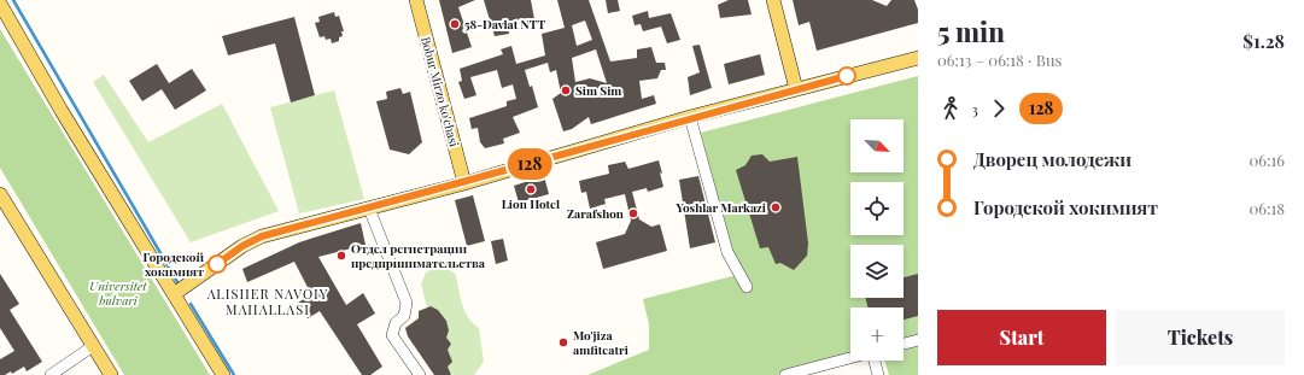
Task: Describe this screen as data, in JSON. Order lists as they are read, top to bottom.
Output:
{
  "streets": {
    "main road": ["Bobur Mirzo ko'chasi"]
  },
  "districts": ["ALISHER NAVOIY MAHALLASI"],
  "parks": ["Universitet bulvari"],
  "places": [
    "58-Davlat NTT",
    "Sim Sim",
    "Lion Hotel",
    "Yoshlar Markazi",
    "Zarafshon",
    "Отдел регистрации предпринимательства",
    "Городской хокимият",
    "Mo'jiza amfiteatri"
  ],
  "lines": ["bus line 128"],
  "north": "bottom right",
  "page": {
    "on_map": "128",
    "heading": ["5 min", "06:13 – 06:18 · Bus", "$1.28"],
    "legs": ["3", "128"],
    "map_buttons": "+",
    "list": [
      {
        "name": "Дворец молодежи",
        "value": "06:16"
      },
      {
        "name": "Городской хокимият",
        "value": "06:18"
      }
    ],
    "buttons": ["Start", "Tickets"]
  }
}
